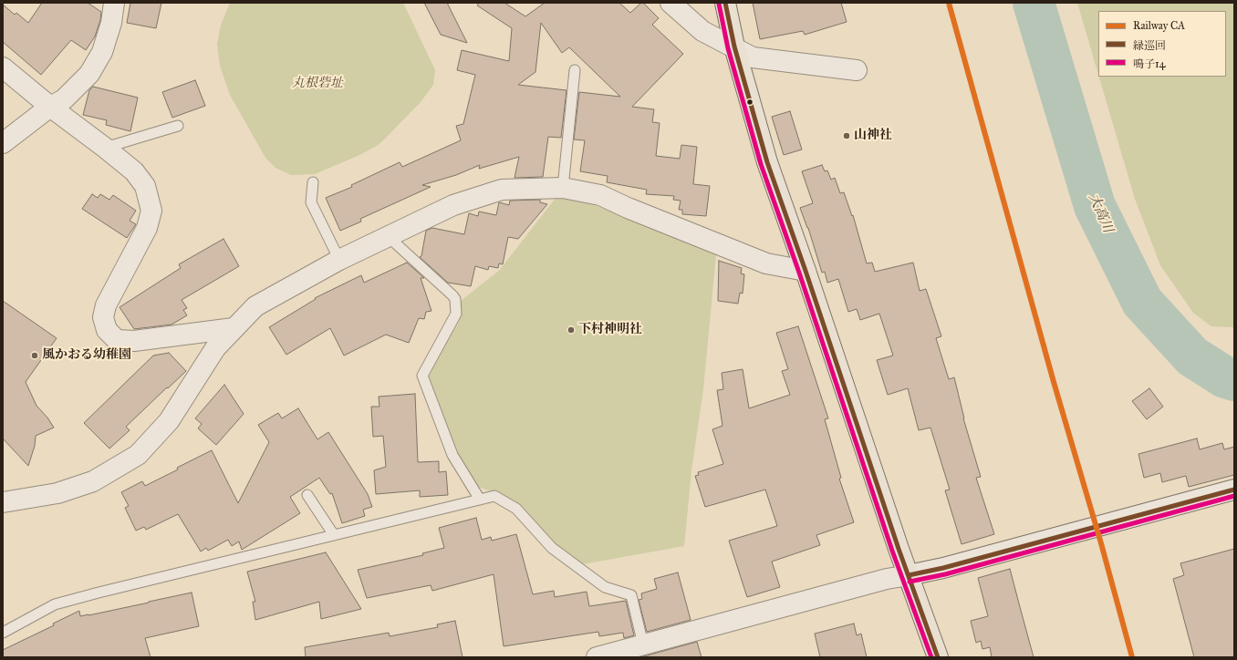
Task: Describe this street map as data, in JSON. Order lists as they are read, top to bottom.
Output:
{
  "water": ["大高川"],
  "parks": ["丸根砦址"],
  "places": ["山神社", "下村神明社", "風かおる幼稚園"],
  "lines": ["rail line CA", "transit line 緑巡回", "transit line 鳴子14"],
  "legend": ["Railway CA", "緑巡回", "鳴子14"]
}
